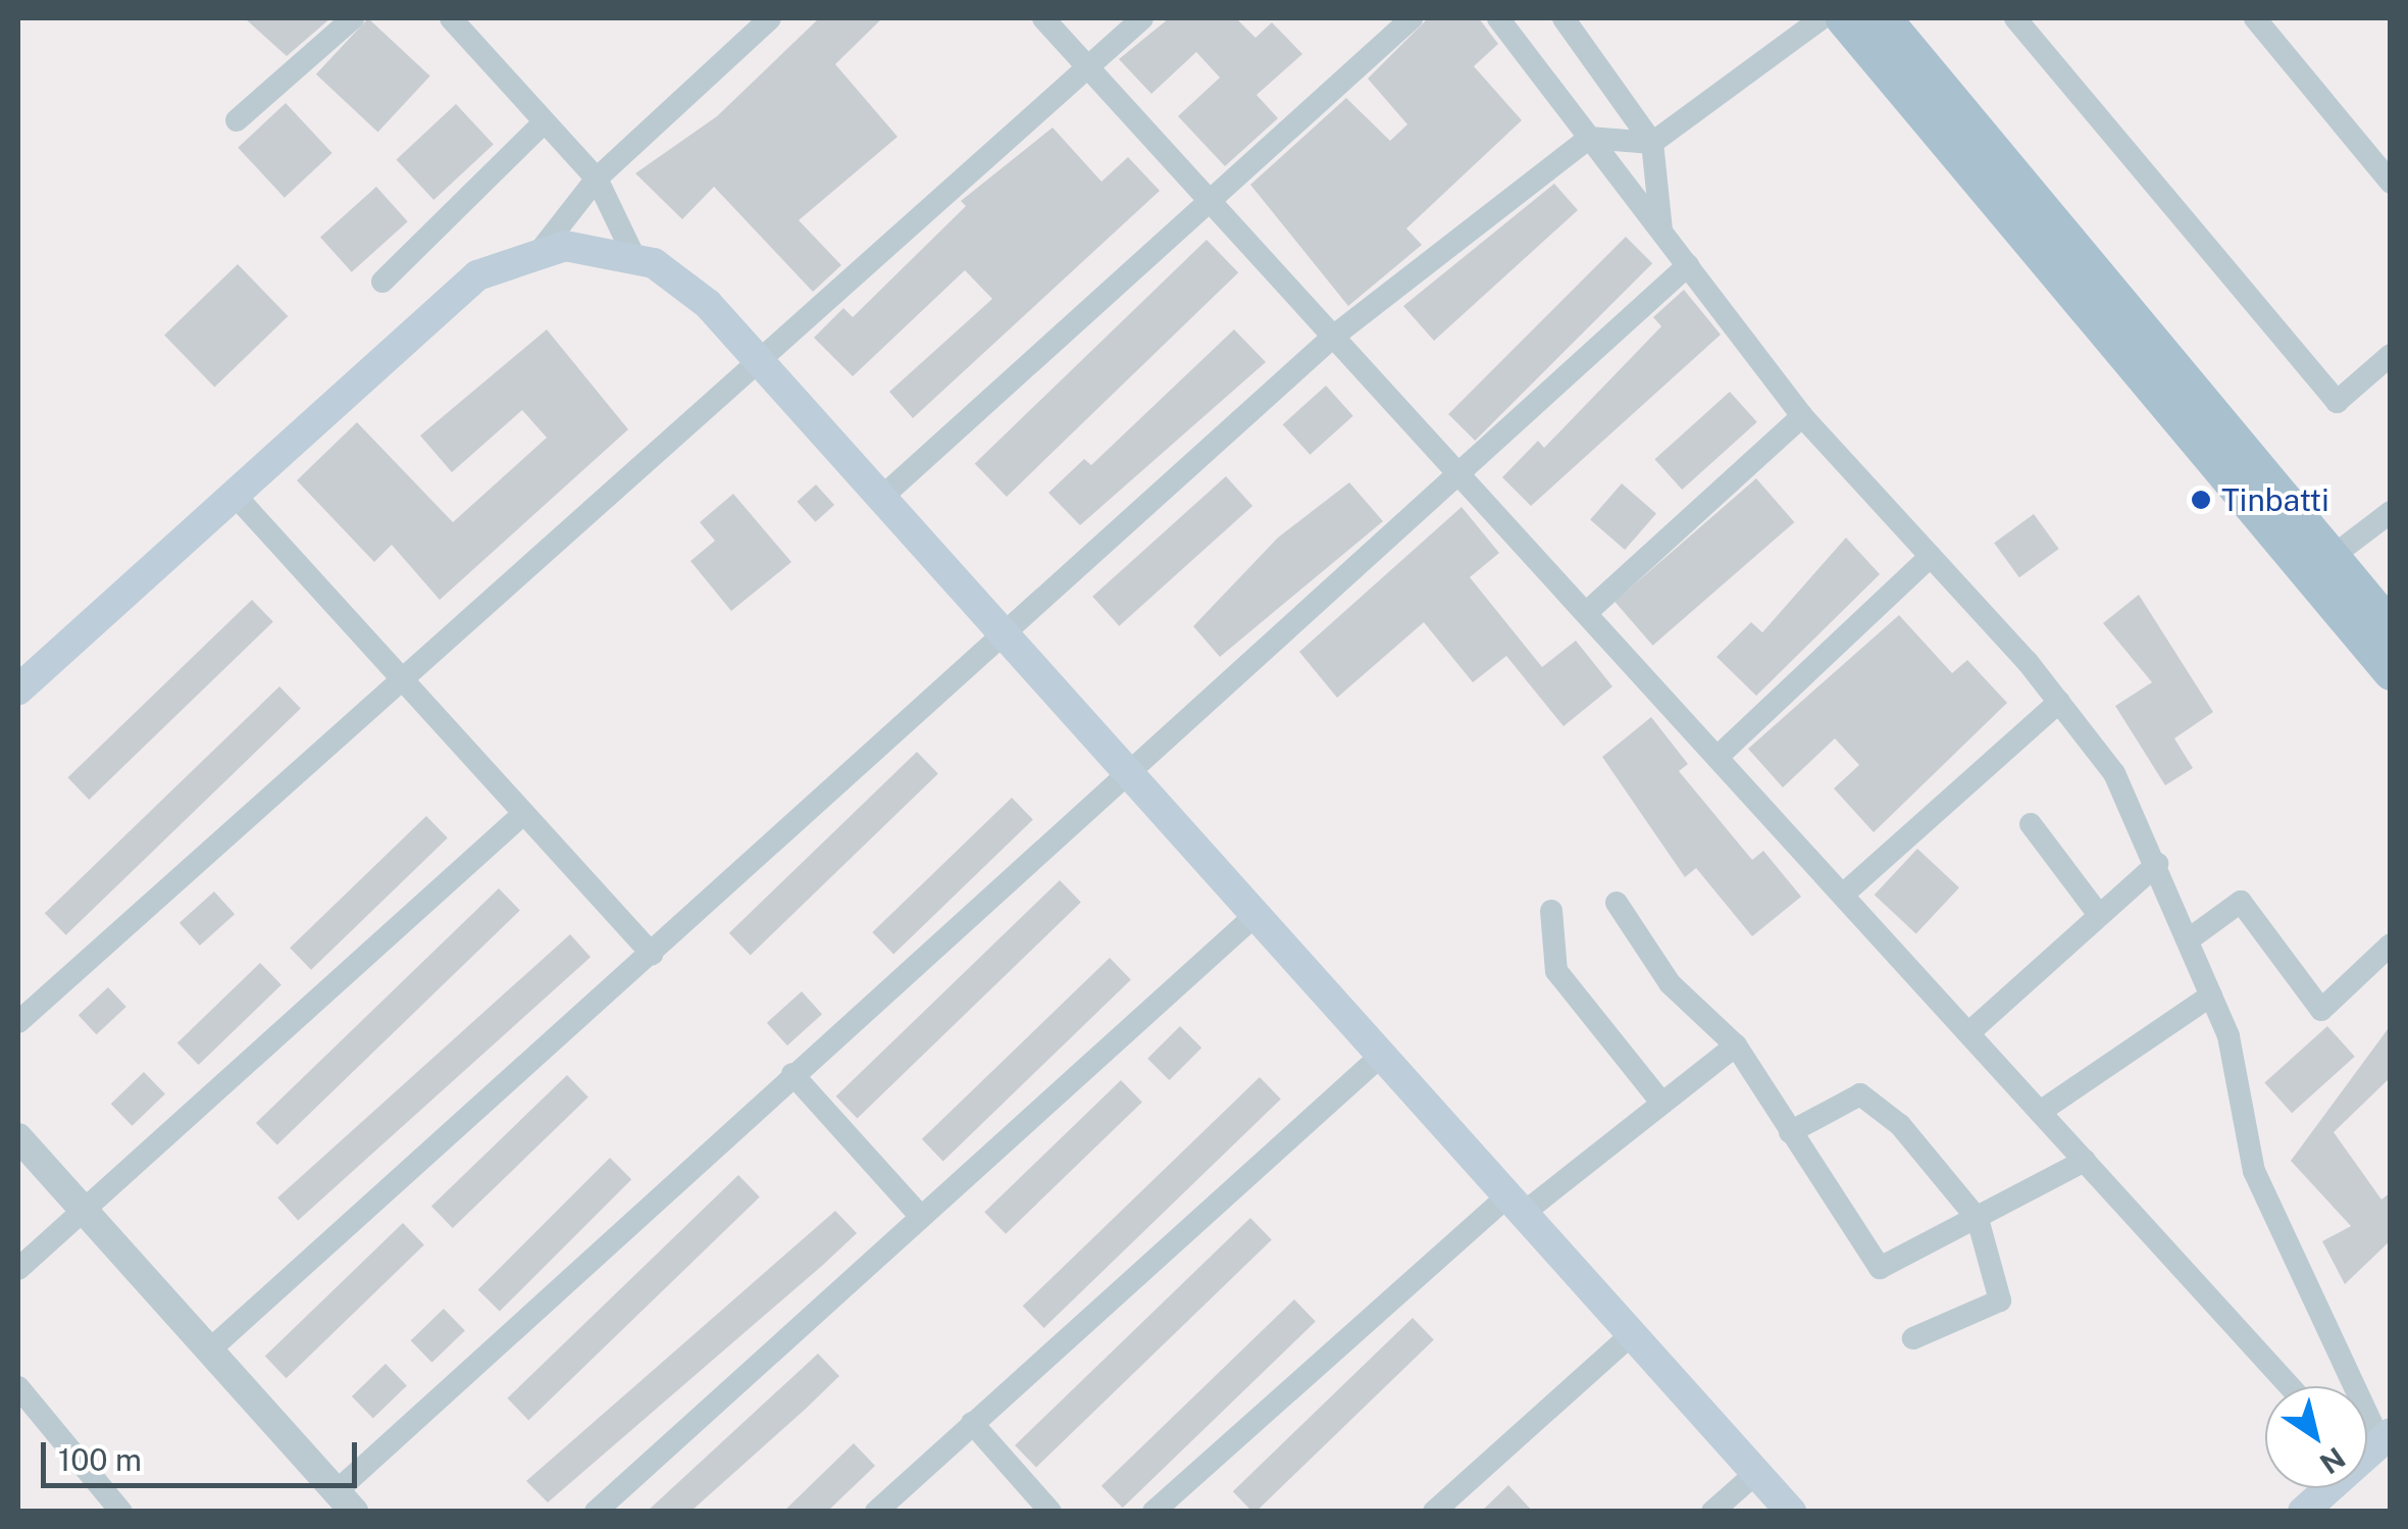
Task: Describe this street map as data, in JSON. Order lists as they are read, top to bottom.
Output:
{
  "places": ["Tinbatti"],
  "scale_bar": "100 m",
  "north": "bottom right"
}
